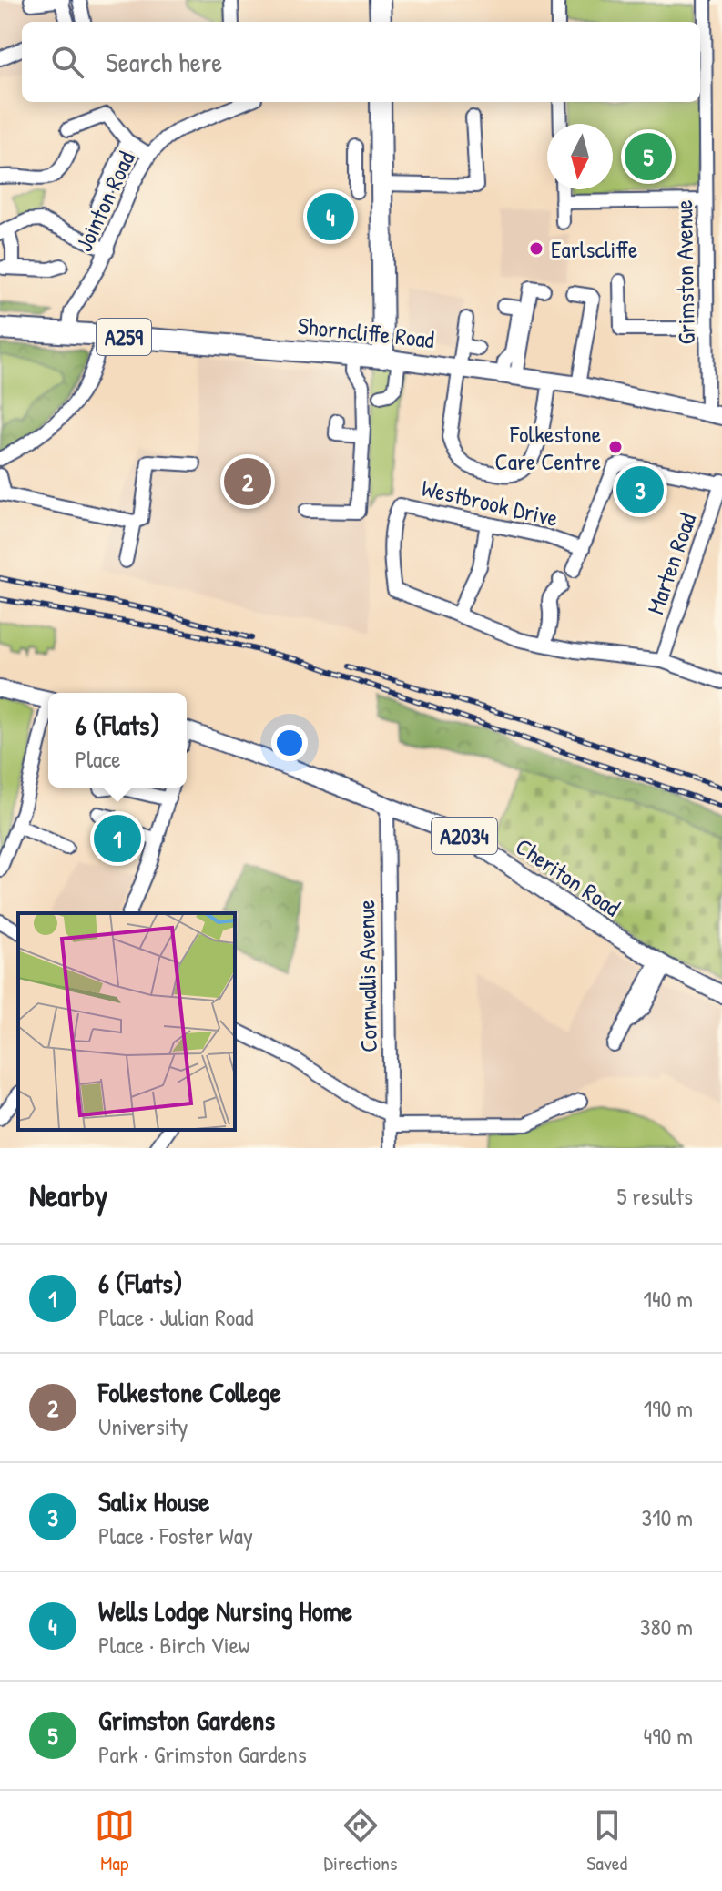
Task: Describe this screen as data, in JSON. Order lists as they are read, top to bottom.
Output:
{
  "streets": {
    "highway": ["Shorncliffe Road", "A259"],
    "main road": ["A2034", "Cheriton Road"],
    "street": [
      "Jointon Road",
      "Grimston Avenue",
      "Westbrook Drive",
      "Marten Road",
      "Cornwallis Avenue"
    ]
  },
  "crossings": [
    ["Jointon Road", "Shorncliffe Road"],
    ["Grimston Avenue", "Shorncliffe Road"],
    ["Westbrook Drive", "Marten Road"],
    ["Cheriton Road", "Cornwallis Avenue"]
  ],
  "places": ["Earlscliffe", "Folkestone Care Centre"],
  "north": "bottom",
  "page": {
    "search": "Search here",
    "pins": [
      "5",
      "4",
      "2",
      "3",
      "1"
    ],
    "popup": ["6 (Flats)", "Place"],
    "heading": ["Nearby", "5 results"],
    "list": [
      {
        "mark": "1",
        "name": "6 (Flats)",
        "note": "Place · Julian Road",
        "value": "140 m"
      },
      {
        "mark": "2",
        "name": "Folkestone College",
        "note": "University",
        "value": "190 m"
      },
      {
        "mark": "3",
        "name": "Salix House",
        "note": "Place · Foster Way",
        "value": "310 m"
      },
      {
        "mark": "4",
        "name": "Wells Lodge Nursing Home",
        "note": "Place · Birch View",
        "value": "380 m"
      },
      {
        "mark": "5",
        "name": "Grimston Gardens",
        "note": "Park · Grimston Gardens",
        "value": "490 m"
      }
    ],
    "nav": ["Map", "Directions", "Saved"]
  }
}
